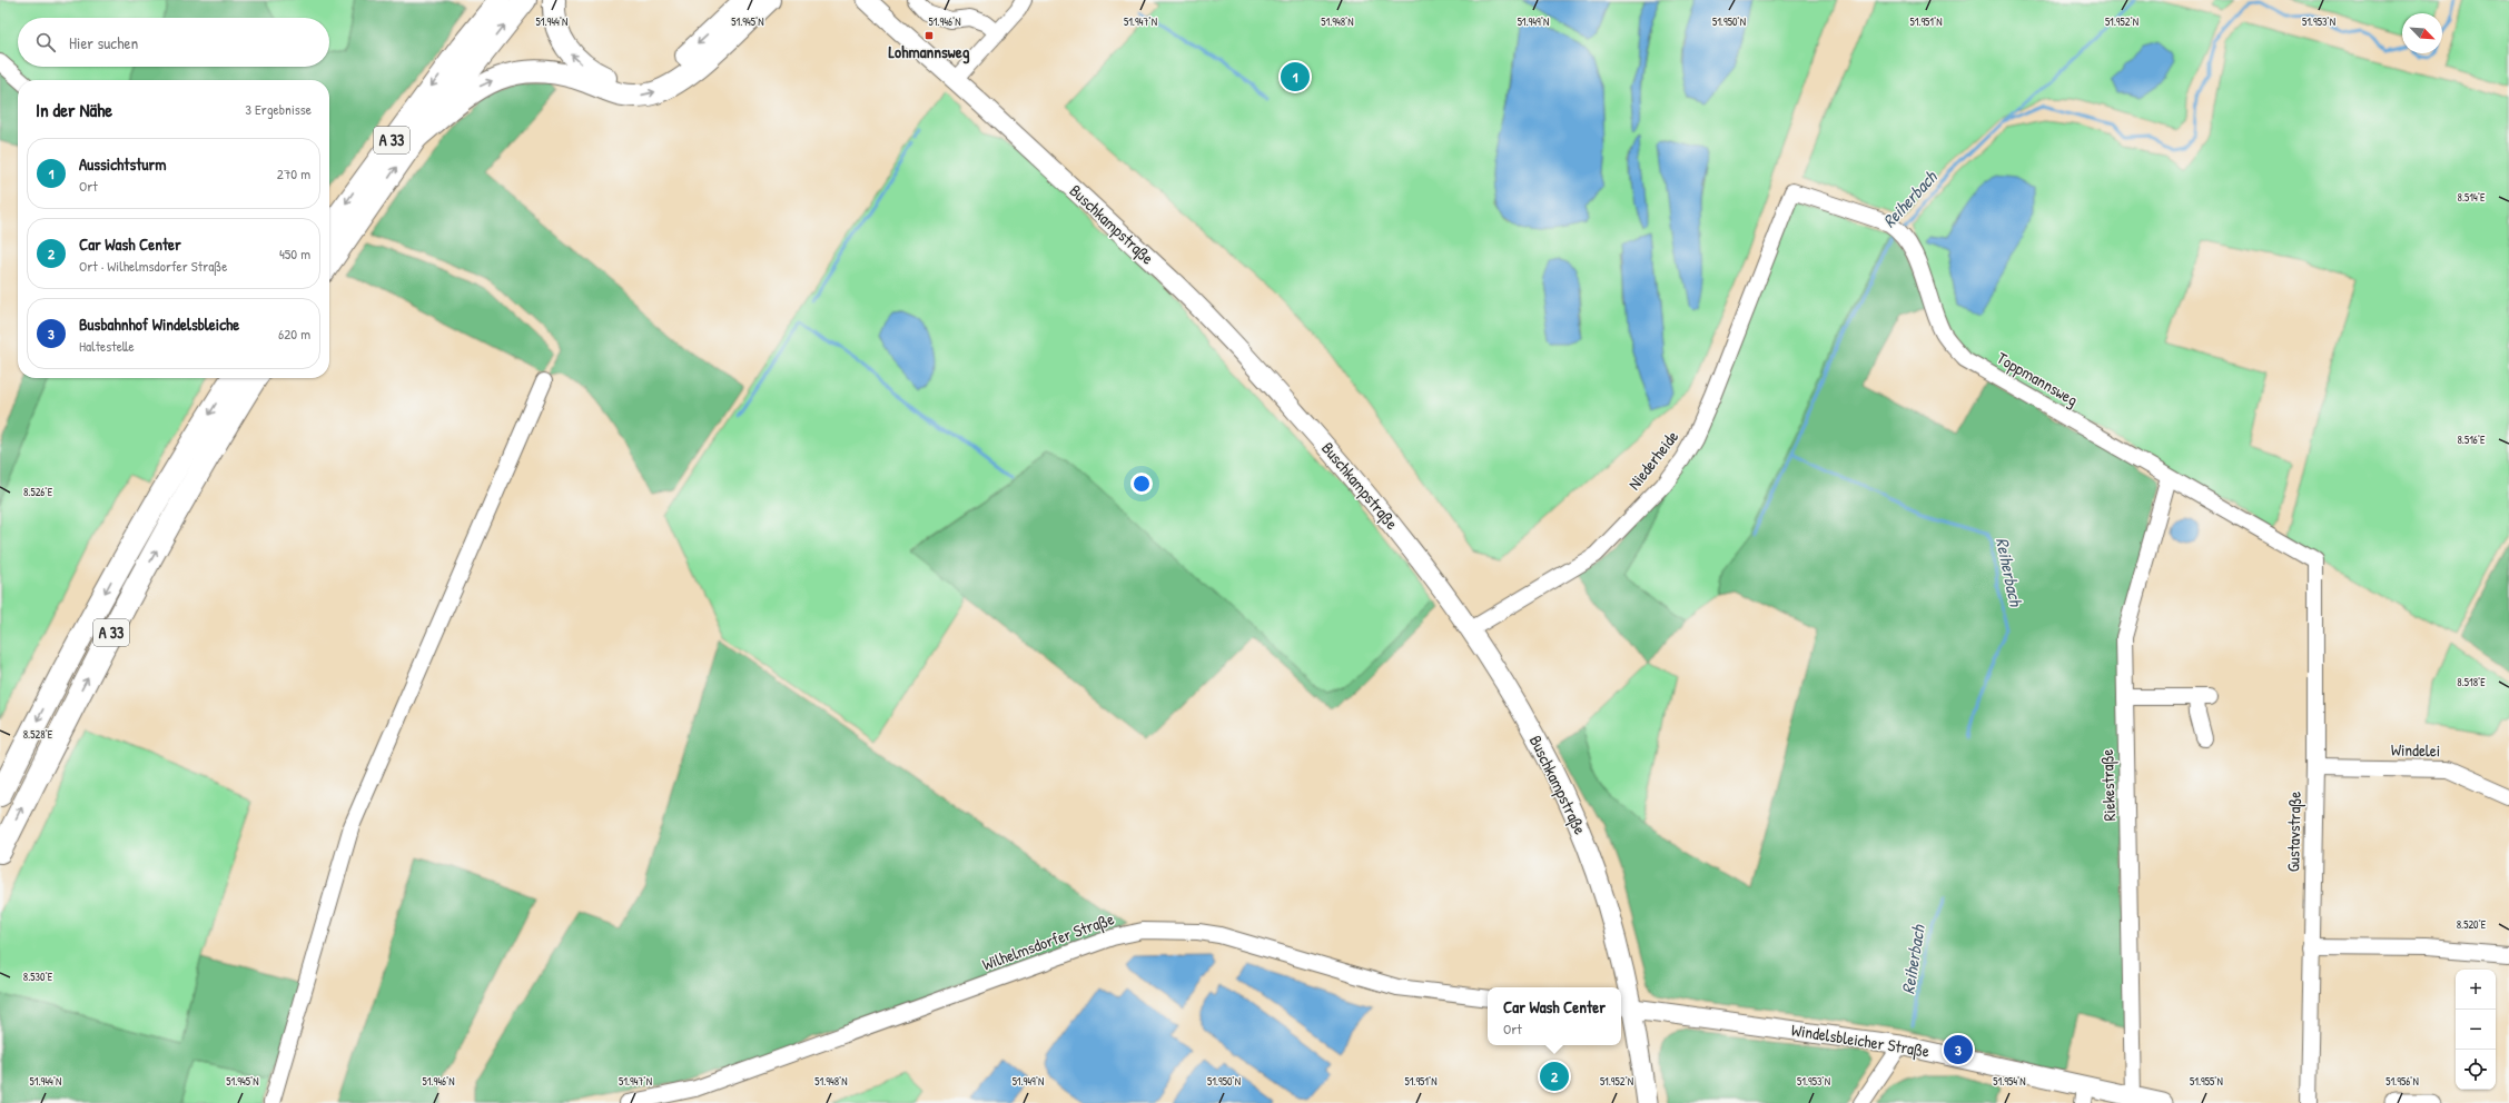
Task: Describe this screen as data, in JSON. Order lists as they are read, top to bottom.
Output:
{
  "streets": {
    "highway": ["A 33"],
    "main road": ["Buschkampstraße", "Windelsbleicher Straße"],
    "street": [
      "Toppmannsweg",
      "Niederheide",
      "Windelei",
      "Riekestraße",
      "Gustavstraße",
      "Wilhelmsdorfer Straße"
    ]
  },
  "crossings": [
    ["Buschkampstraße", "Niederheide"],
    ["Buschkampstraße", "Windelsbleicher Straße"],
    ["Toppmannsweg", "Niederheide"],
    ["Toppmannsweg", "Riekestraße"],
    ["Toppmannsweg", "Gustavstraße"],
    ["Windelei", "Gustavstraße"],
    ["Riekestraße", "Windelsbleicher Straße"]
  ],
  "water": ["Reiherbach"],
  "places": {
    "transit": ["Lohmannsweg"]
  },
  "north": "bottom right",
  "page": {
    "search": "Hier suchen",
    "pins": ["1", "3", "2"],
    "heading": ["In der Nähe", "3 Ergebnisse"],
    "list": [
      {
        "mark": "1",
        "name": "Aussichtsturm",
        "note": "Ort",
        "value": "270 m"
      },
      {
        "mark": "2",
        "name": "Car Wash Center",
        "note": "Ort · Wilhelmsdorfer Straße",
        "value": "450 m"
      },
      {
        "mark": "3",
        "name": "Busbahnhof Windelsbleiche",
        "note": "Haltestelle",
        "value": "620 m"
      }
    ],
    "map_buttons": ["+", "−"],
    "popup": ["Car Wash Center", "Ort"]
  },
  "coordinates": [
    "51.944°N",
    "51.945°N",
    "51.946°N",
    "51.947°N",
    "51.948°N",
    "51.949°N",
    "51.950°N",
    "51.951°N",
    "51.952°N",
    "51.953°N",
    "8.514°E",
    "8.516°E",
    "8.526°E",
    "8.518°E",
    "8.528°E",
    "8.520°E",
    "8.530°E",
    "51.954°N",
    "51.955°N",
    "51.956°N"
  ]
}
